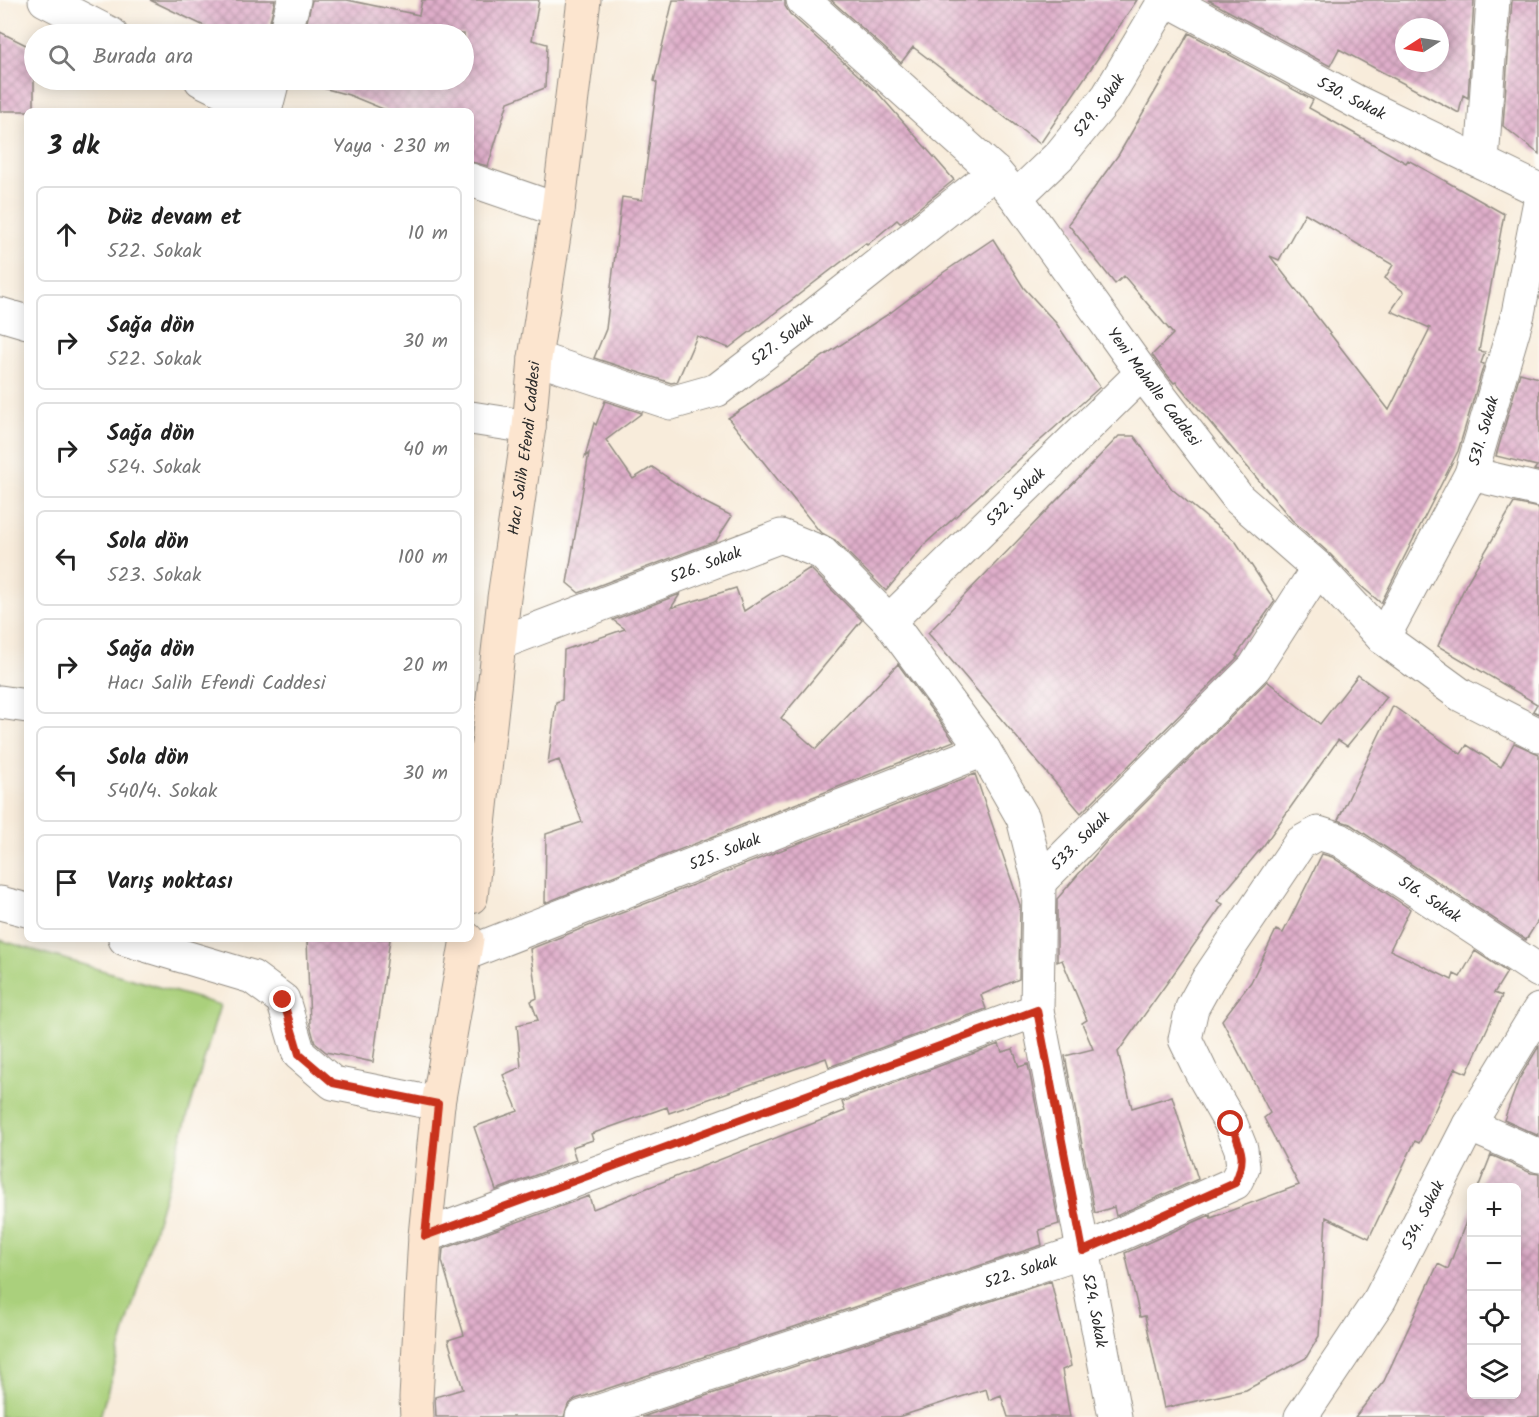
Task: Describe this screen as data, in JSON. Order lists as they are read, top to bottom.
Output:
{
  "streets": {
    "main road": ["Hacı Salih Efendi Caddesi"],
    "street": [
      "530. Sokak",
      "529. Sokak",
      "527. Sokak",
      "Yeni Mahalle Caddesi",
      "531. Sokak",
      "532. Sokak",
      "526. Sokak",
      "533. Sokak",
      "525. Sokak",
      "516. Sokak",
      "534. Sokak",
      "522. Sokak",
      "524. Sokak"
    ]
  },
  "crossings": [
    ["530. Sokak", "529. Sokak"],
    ["529. Sokak", "Yeni Mahalle Caddesi"],
    ["527. Sokak", "Yeni Mahalle Caddesi"],
    ["527. Sokak", "Hacı Salih Efendi Caddesi"],
    ["Yeni Mahalle Caddesi", "531. Sokak"],
    ["Yeni Mahalle Caddesi", "532. Sokak"],
    ["Yeni Mahalle Caddesi", "533. Sokak"],
    ["Hacı Salih Efendi Caddesi", "526. Sokak"],
    ["532. Sokak", "526. Sokak"],
    ["532. Sokak", "533. Sokak"],
    ["526. Sokak", "533. Sokak"],
    ["533. Sokak", "525. Sokak"],
    ["533. Sokak", "524. Sokak"],
    ["516. Sokak", "522. Sokak"],
    ["522. Sokak", "524. Sokak"]
  ],
  "north": "left",
  "page": {
    "search": "Burada ara",
    "heading": ["3 dk", "Yaya · 230 m"],
    "list": [
      ["Düz devam et", "522. Sokak", "10 m"],
      ["Sağa dön", "522. Sokak", "30 m"],
      ["Sağa dön", "524. Sokak", "40 m"],
      ["Sola dön", "523. Sokak", "100 m"],
      ["Sağa dön", "Hacı Salih Efendi Caddesi", "20 m"],
      ["Sola dön", "540/4. Sokak", "30 m"],
      "Varış noktası"
    ],
    "map_buttons": ["+", "−"]
  }
}
